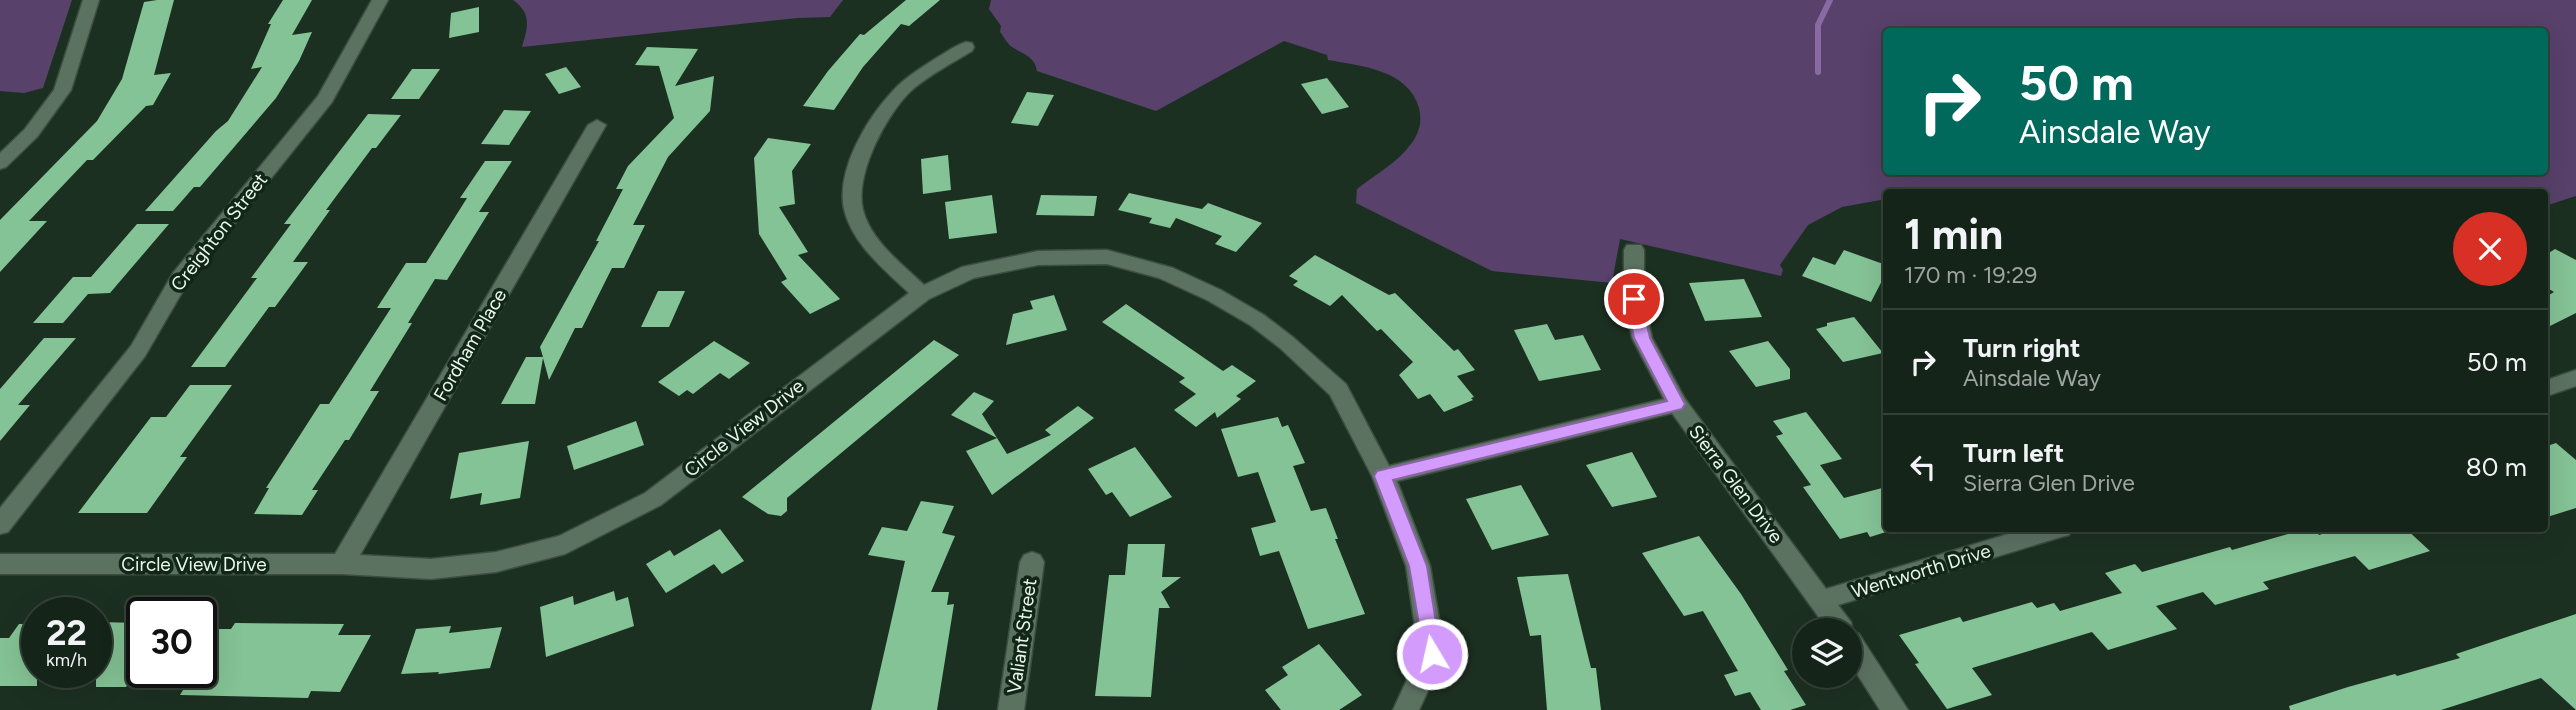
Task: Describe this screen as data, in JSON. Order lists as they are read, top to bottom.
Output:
{
  "streets": {
    "street": [
      "Creighton Street",
      "Fordham Place",
      "Circle View Drive",
      "Sierra Glen Drive",
      "Wentworth Drive",
      "Valiant Street"
    ]
  },
  "crossings": [
    ["Fordham Place", "Circle View Drive"],
    ["Sierra Glen Drive", "Wentworth Drive"]
  ],
  "page": {
    "turn": ["50 m", "Ainsdale Way"],
    "heading": ["1 min", "170 m · 19:29"],
    "list": [
      {
        "name": "Turn right",
        "note": "Ainsdale Way",
        "value": "50 m"
      },
      {
        "name": "Turn left",
        "note": "Sierra Glen Drive",
        "value": "80 m"
      }
    ],
    "speed": "22 km/h",
    "limit": "30"
  }
}
